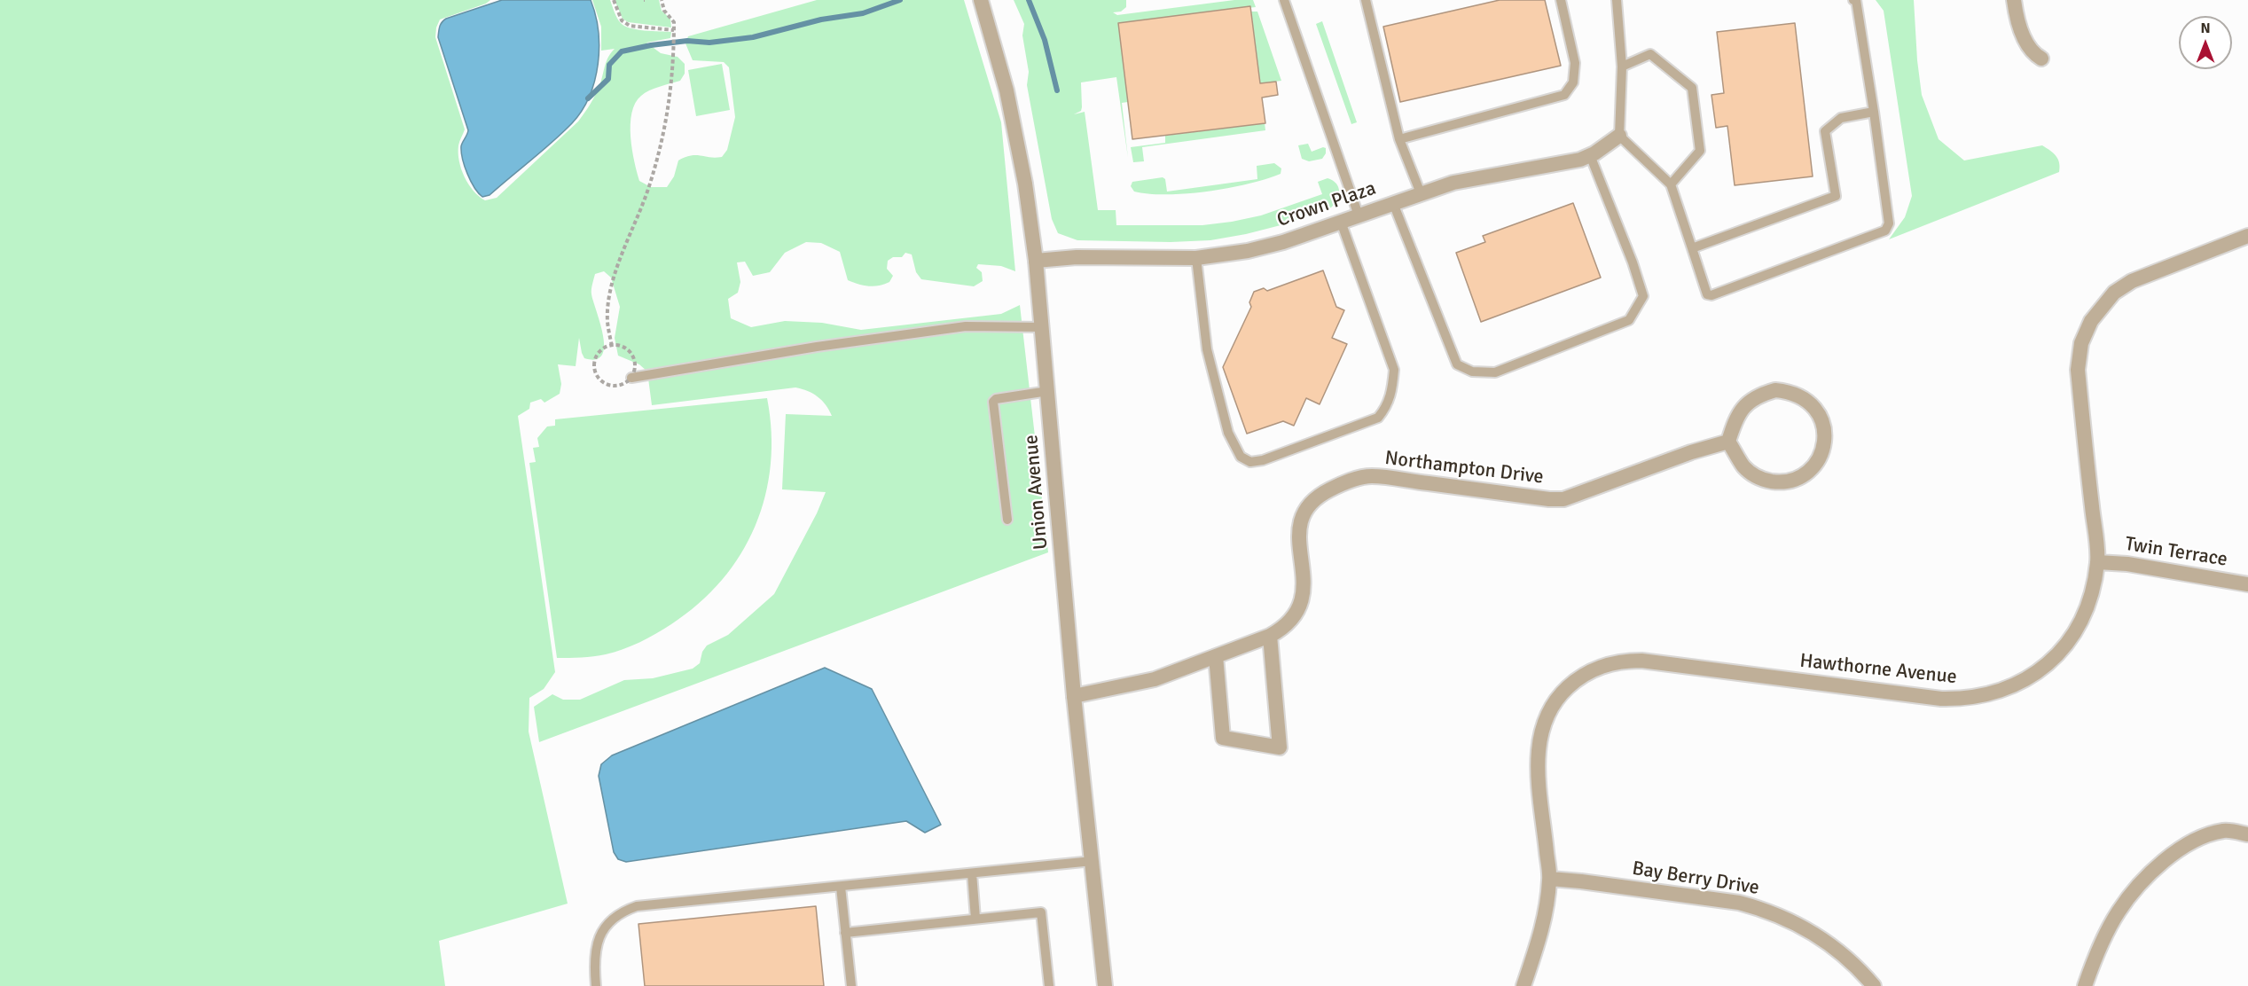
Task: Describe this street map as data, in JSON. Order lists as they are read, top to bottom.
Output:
{
  "streets": {
    "street": [
      "Crown Plaza",
      "Northampton Drive",
      "Union Avenue",
      "Twin Terrace",
      "Hawthorne Avenue",
      "Bay Berry Drive"
    ]
  },
  "crossings": [
    ["Crown Plaza", "Union Avenue"],
    ["Northampton Drive", "Union Avenue"],
    ["Twin Terrace", "Hawthorne Avenue"],
    ["Hawthorne Avenue", "Bay Berry Drive"]
  ],
  "north": "top"
}
